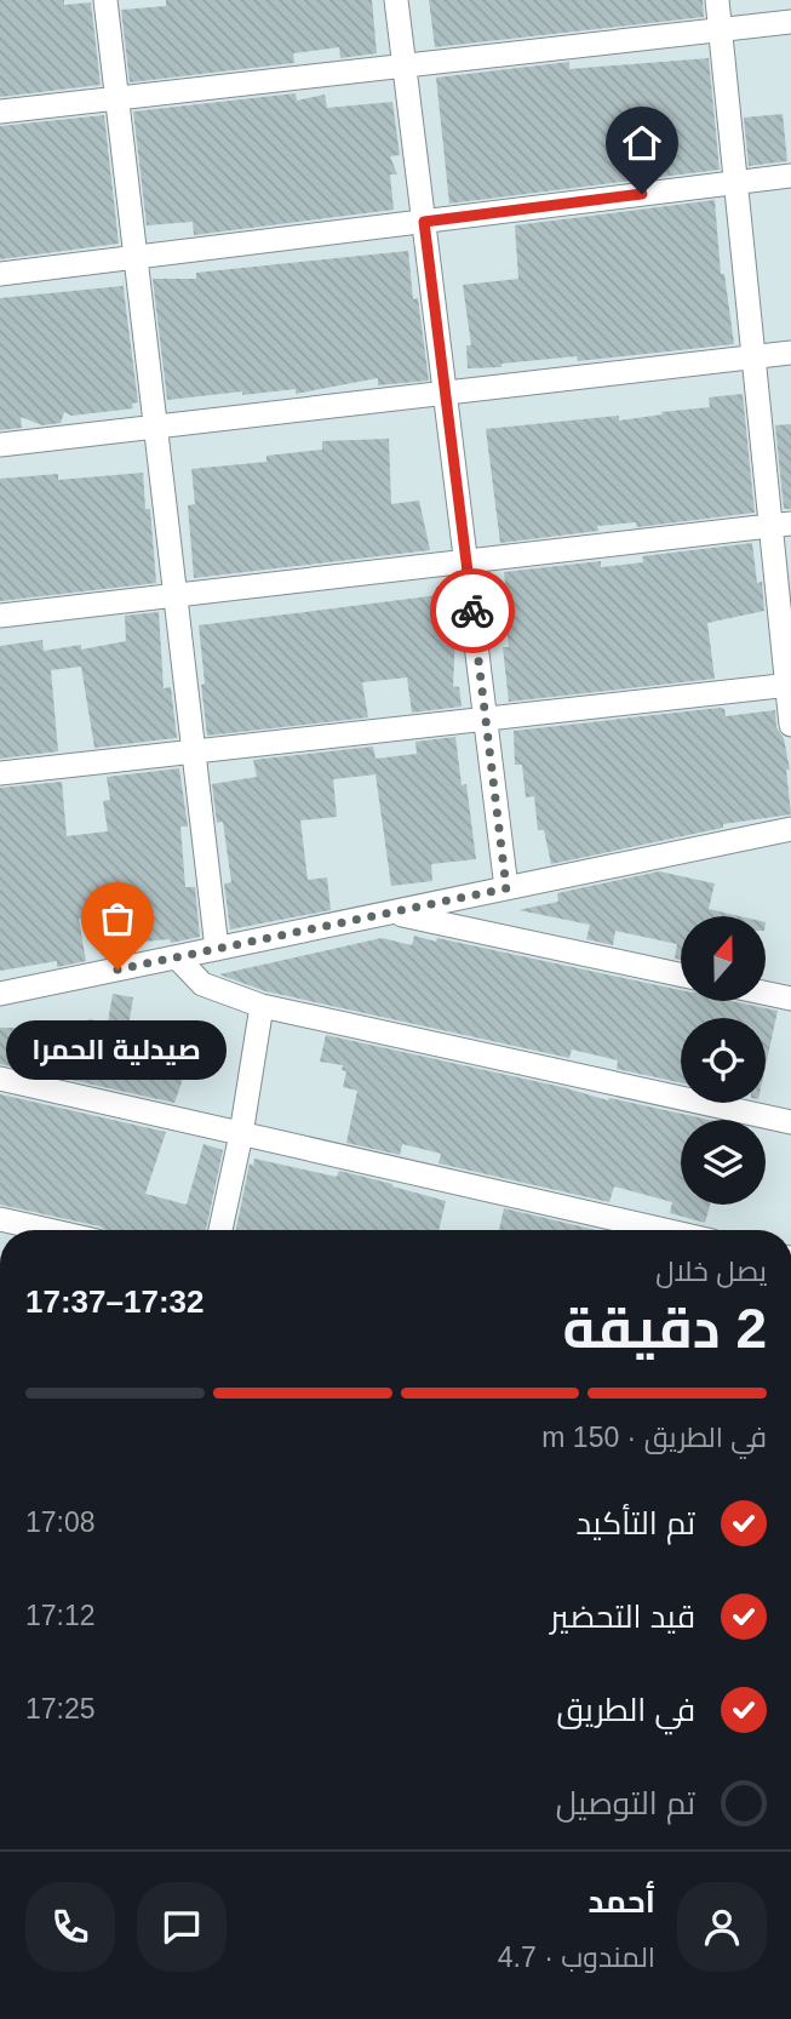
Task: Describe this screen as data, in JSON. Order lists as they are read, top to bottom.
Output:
{
  "places": ["صيدلية الحمرا"],
  "north": "top",
  "page": {
    "bubble": "صيدلية الحمرا",
    "heading": ["2 دقيقة", "يصل خلال", "17:32–17:37"],
    "panel": ["أحمد", "المندوب · 4.7"],
    "bar": "في الطريق · 150 m",
    "list": [
      ["تم التأكيد", "17:08"],
      ["قيد التحضير", "17:12"],
      ["في الطريق", "17:25"],
      "تم التوصيل"
    ]
  }
}
